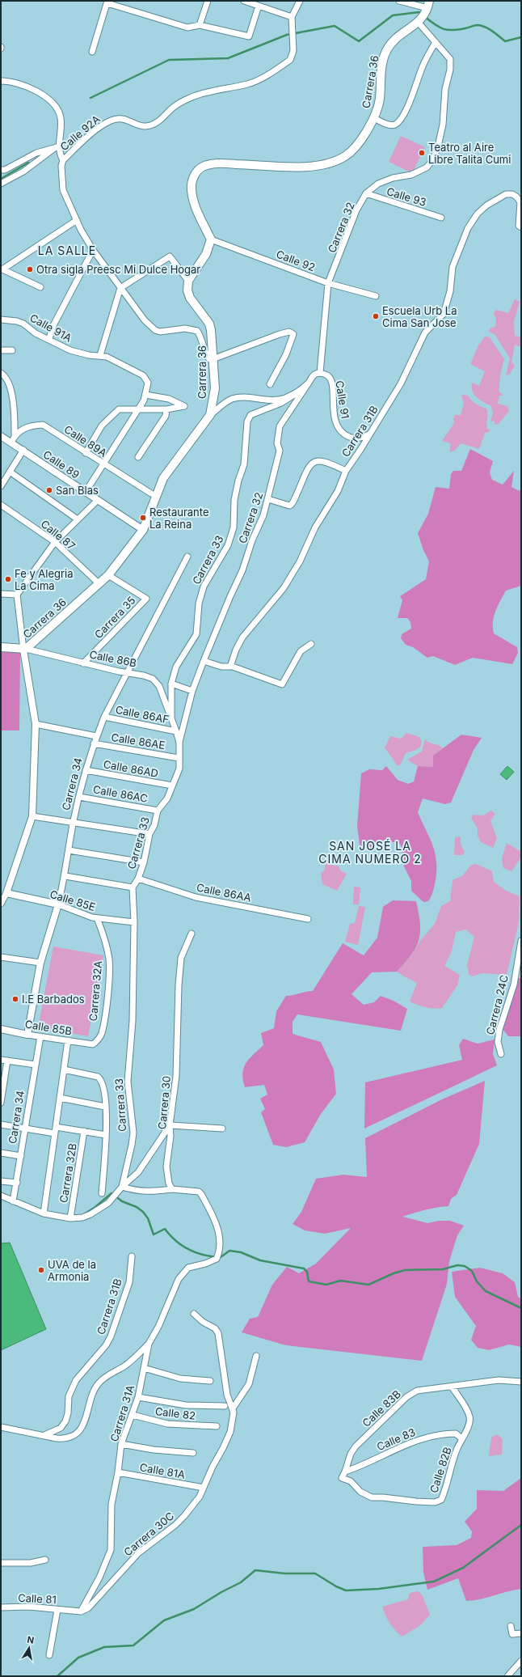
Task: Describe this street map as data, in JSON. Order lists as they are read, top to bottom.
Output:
{
  "streets": {
    "main road": ["Carrera 36", "Calle 86B"],
    "street": [
      "Calle 92A",
      "Calle 93",
      "Carrera 32",
      "Calle 92",
      "Calle 91A",
      "Calle 91",
      "Carrera 31B",
      "Calle 89A",
      "Calle 89",
      "Calle 87",
      "Carrera 33",
      "Carrera 35",
      "Calle 86AF",
      "Calle 86AE",
      "Calle 86AD",
      "Carrera 34",
      "Calle 86AC",
      "Calle 86AA",
      "Calle 85E",
      "Carrera 32A",
      "Carrera 24C",
      "Calle 85B",
      "Carrera 30",
      "Carrera 32B",
      "Calle 83B",
      "Carrera 31A",
      "Calle 82",
      "Calle 83",
      "Calle 82B",
      "Calle 81A",
      "Carrera 30C",
      "Calle 81"
    ]
  },
  "crossings": [
    ["Carrera 36", "Calle 92A"],
    ["Carrera 36", "Carrera 32"],
    ["Carrera 36", "Calle 92"],
    ["Carrera 36", "Calle 91"],
    ["Carrera 36", "Calle 89"],
    ["Carrera 36", "Calle 87"],
    ["Carrera 36", "Carrera 35"],
    ["Carrera 36", "Calle 86B"],
    ["Carrera 36", "Calle 85E"],
    ["Calle 93", "Carrera 32"],
    ["Carrera 32", "Calle 92"],
    ["Carrera 32", "Calle 91"],
    ["Calle 91", "Carrera 31B"],
    ["Calle 91", "Carrera 33"],
    ["Carrera 33", "Calle 86B"],
    ["Carrera 33", "Calle 86AF"],
    ["Carrera 33", "Calle 86AE"],
    ["Carrera 33", "Calle 86AD"],
    ["Carrera 33", "Calle 86AC"],
    ["Carrera 33", "Calle 86AA"],
    ["Carrera 33", "Calle 85E"],
    ["Carrera 35", "Calle 86B"],
    ["Calle 86B", "Carrera 34"],
    ["Calle 86AF", "Carrera 34"],
    ["Calle 86AE", "Carrera 34"],
    ["Calle 86AD", "Carrera 34"],
    ["Carrera 34", "Calle 86AC"],
    ["Carrera 34", "Calle 85E"],
    ["Carrera 34", "Calle 85B"],
    ["Calle 85E", "Carrera 32A"],
    ["Carrera 32A", "Calle 85B"],
    ["Carrera 30", "Carrera 31A"],
    ["Calle 83B", "Calle 83"],
    ["Calle 83B", "Calle 82B"],
    ["Carrera 31A", "Calle 82"],
    ["Carrera 31A", "Calle 81A"],
    ["Carrera 31A", "Carrera 30C"],
    ["Carrera 31A", "Calle 81"],
    ["Calle 83", "Calle 82B"],
    ["Calle 81A", "Carrera 30C"],
    ["Carrera 30C", "Calle 81"]
  ],
  "districts": ["LA SALLE", "SAN JOSÉ LA CIMA NUMERO 2"],
  "places": [
    "Teatro al Aire Libre Talita Cumi",
    "Otra sigla Preesc Mi Dulce Hogar",
    "Escuela Urb La Cima San Jose",
    "San Blas",
    "Restaurante La Reina",
    "Fe y Alegria La Cima",
    "I.E Barbados",
    "UVA de la Armonia"
  ],
  "north": "top"
}
